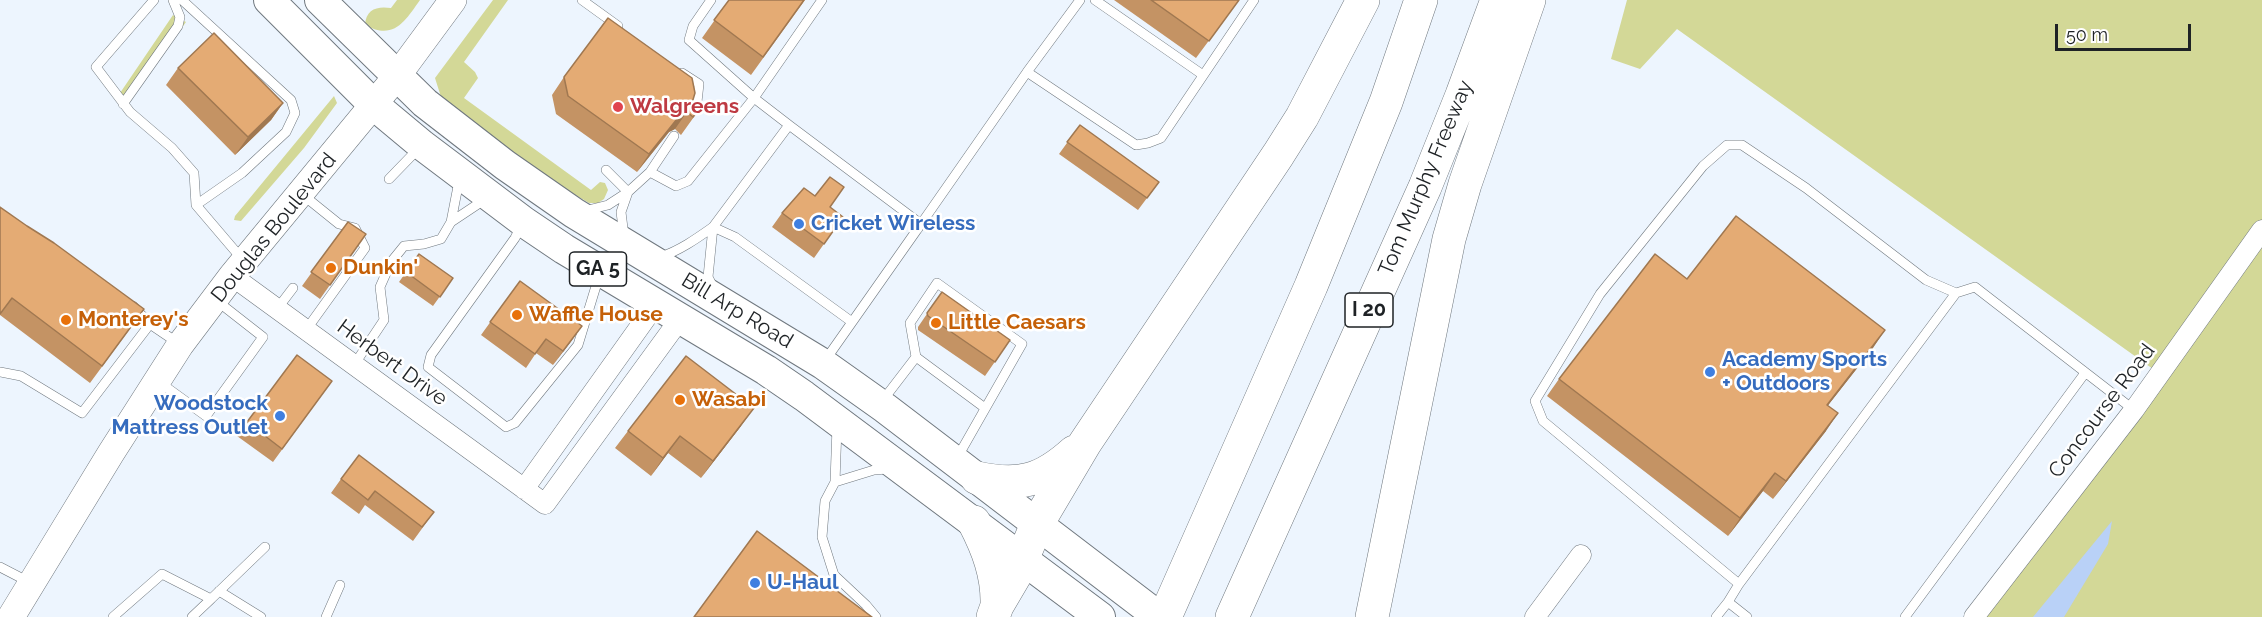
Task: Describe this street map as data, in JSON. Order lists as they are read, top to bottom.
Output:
{
  "streets": {
    "highway": ["Tom Murphy Freeway", "I 20"],
    "main road": ["Douglas Boulevard", "GA 5", "Bill Arp Road"],
    "street": ["Herbert Drive", "Concourse Road"]
  },
  "crossings": [
    ["Douglas Boulevard", "Bill Arp Road"],
    ["Douglas Boulevard", "Herbert Drive"],
    ["Bill Arp Road", "Herbert Drive"]
  ],
  "places": [
    "Walgreens",
    "Cricket Wireless",
    "Dunkin'",
    "Waffle House",
    "Monterey's",
    "Little Caesars",
    "Academy Sports + Outdoors",
    "Wasabi",
    "Woodstock Mattress Outlet",
    "U-Haul"
  ],
  "scale_bar": "50 m"
}
